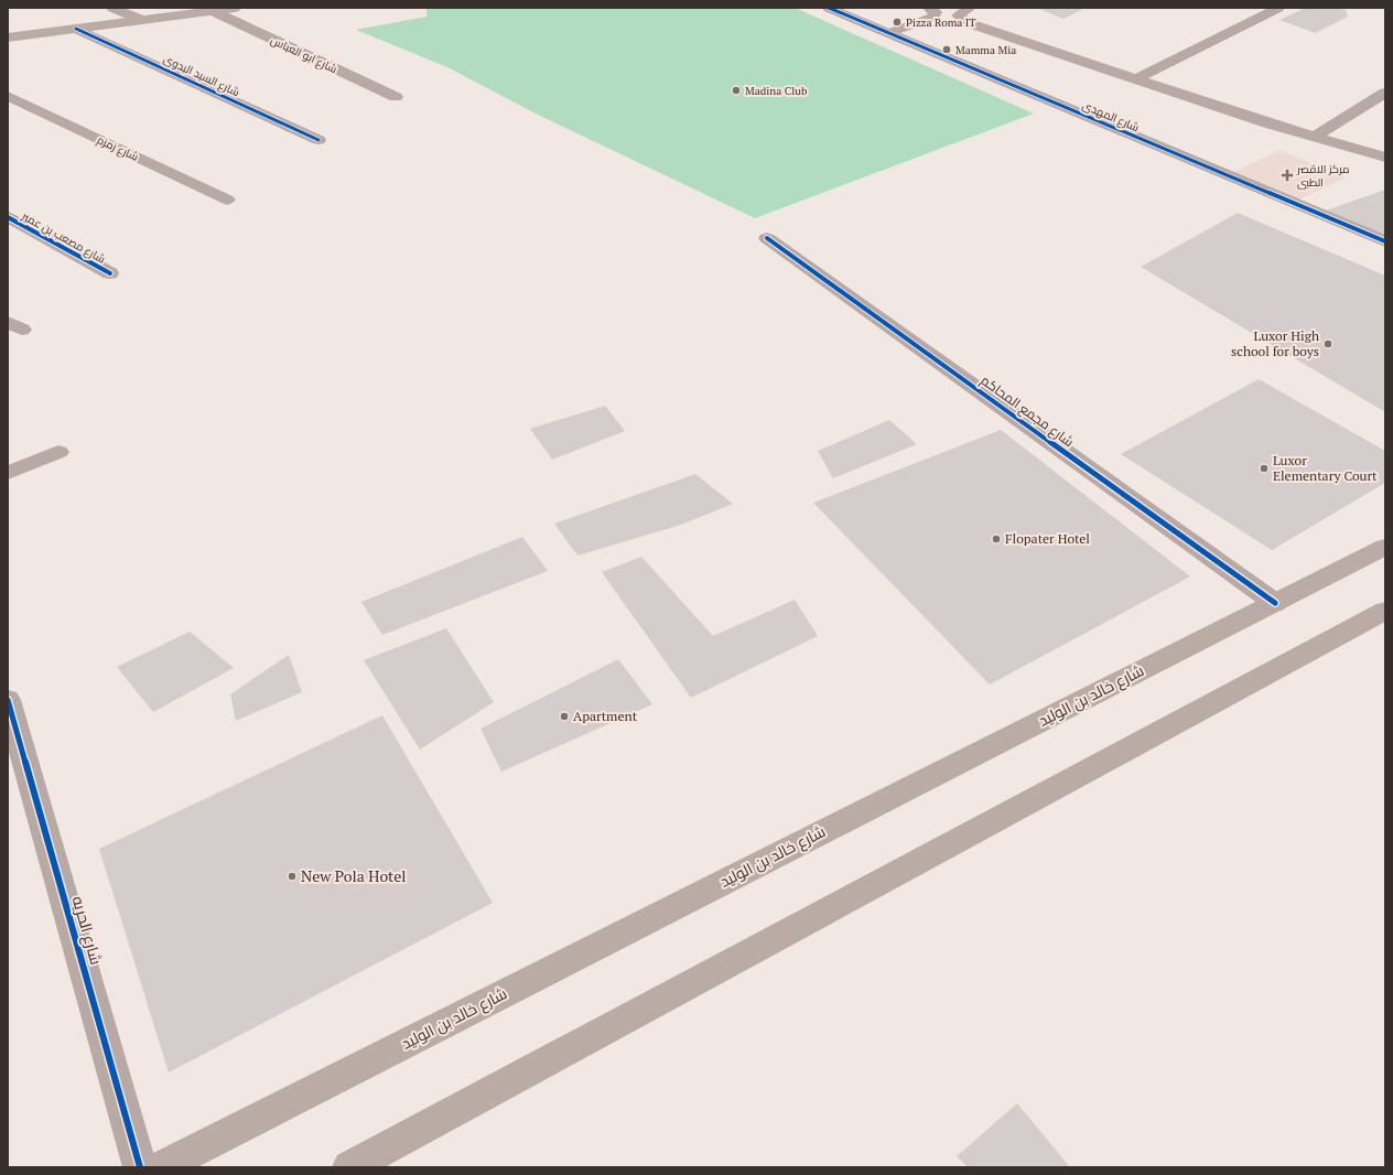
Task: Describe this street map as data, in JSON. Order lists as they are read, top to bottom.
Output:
{
  "streets": {
    "main road": ["شارع خالد بن الوليد"],
    "street": [
      "شارع ابو العباس",
      "شارع السيد البدوى",
      "شارع المهدى",
      "شارع زمزم",
      "شارع مصعب بن عمير",
      "شارع مجمع المحاكم",
      "شارع الحريه"
    ]
  },
  "crossings": [
    ["شارع مجمع المحاكم", "شارع خالد بن الوليد"]
  ],
  "places": {
    "other": [
      "Pizza Roma IT",
      "Mamma Mia",
      "Madina Club",
      "Luxor High school for boys",
      "Luxor Elementary Court",
      "Flopater Hotel",
      "Apartment",
      "New Pola Hotel"
    ],
    "health": ["مركز الاقصر الطبى"]
  }
}
